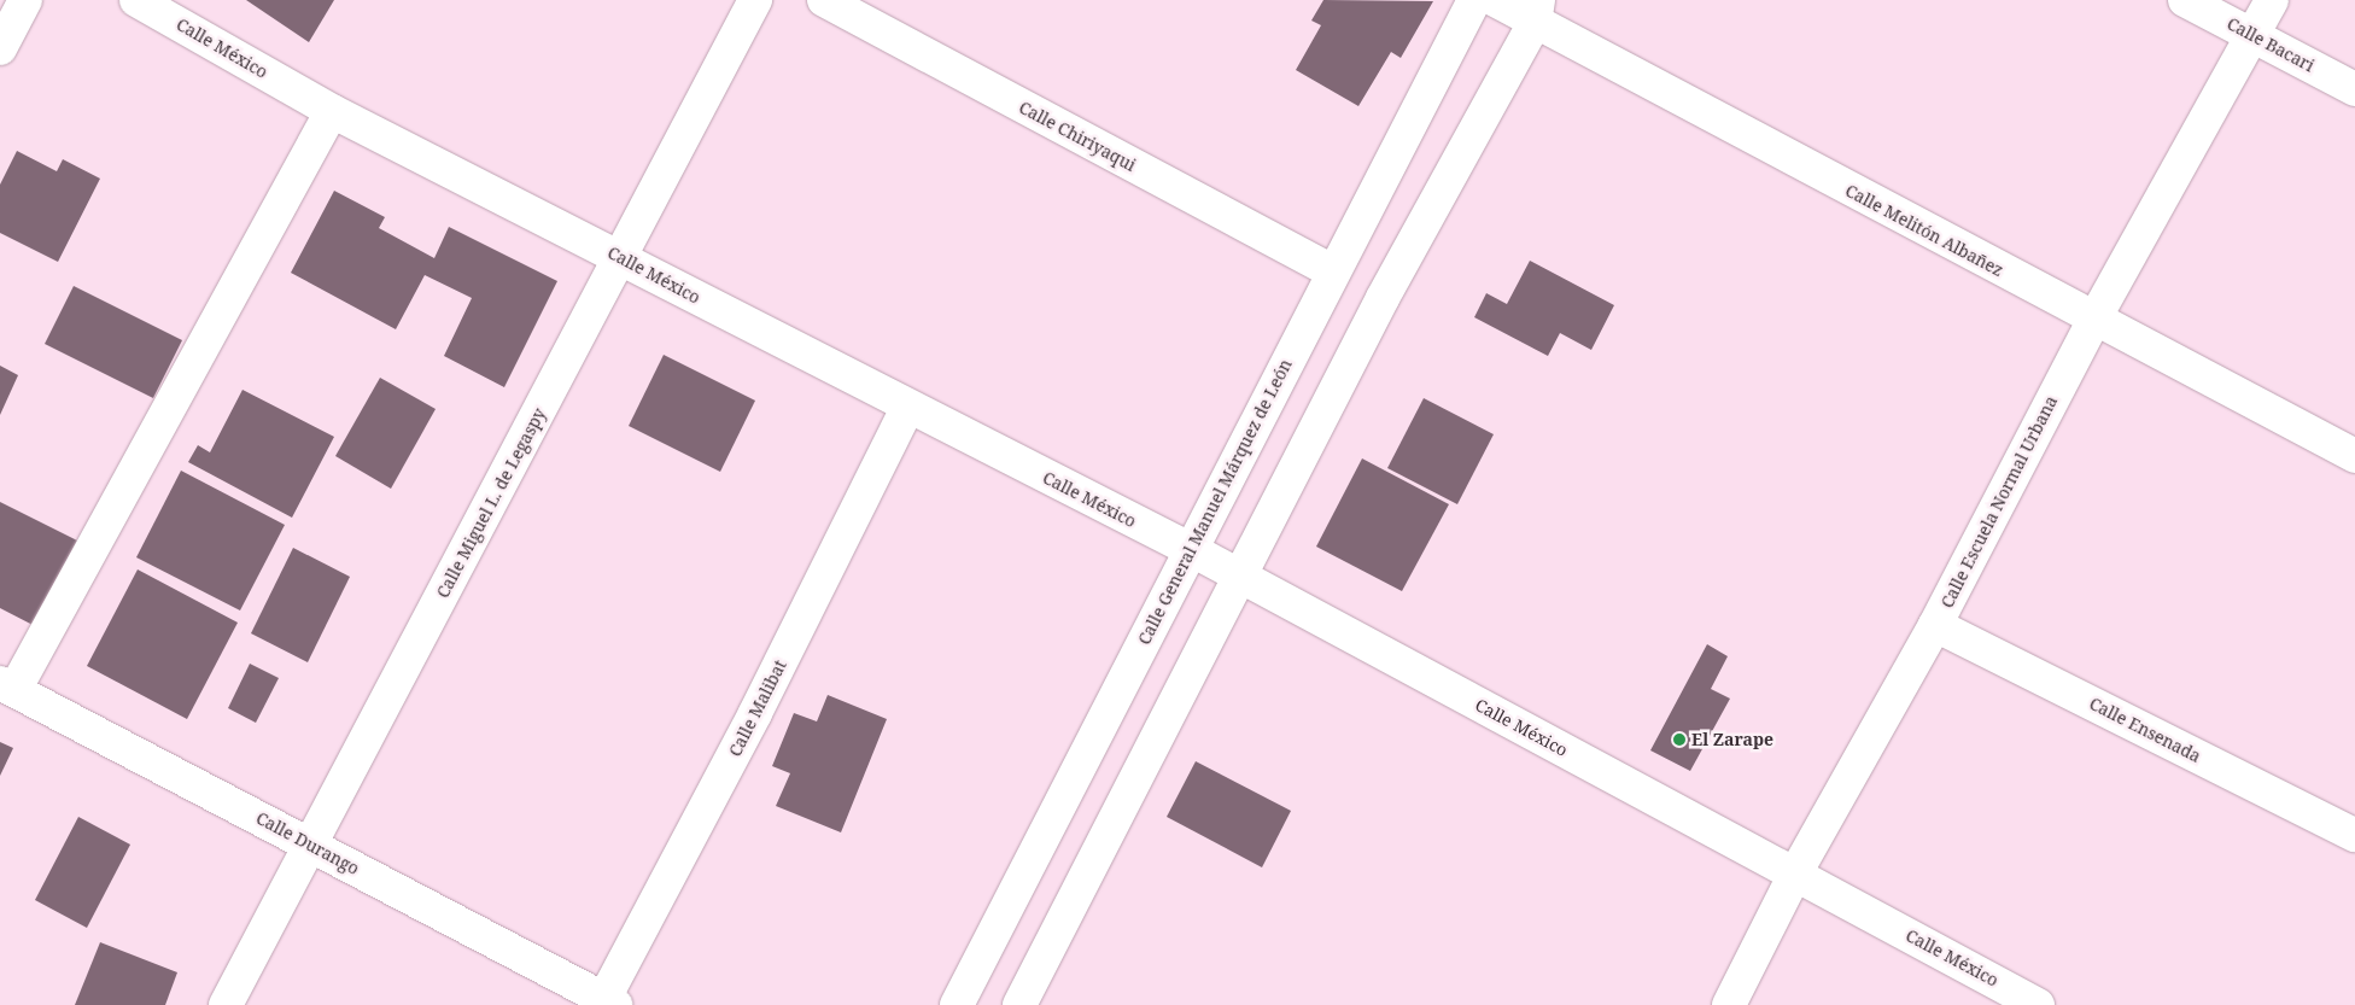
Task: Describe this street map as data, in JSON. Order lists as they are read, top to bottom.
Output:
{
  "streets": {
    "street": [
      "Calle Bacari",
      "Calle México",
      "Calle Chiriyaqui",
      "Calle Melitón Albañez",
      "Calle General Manuel Márquez de León",
      "Calle Escuela Normal Urbana",
      "Calle Miguel L. de Legaspy",
      "Calle Malibat",
      "Calle Ensenada",
      "Calle Durango"
    ]
  },
  "crossings": [
    ["Calle Bacari", "Calle Escuela Normal Urbana"],
    ["Calle México", "Calle General Manuel Márquez de León"],
    ["Calle México", "Calle Escuela Normal Urbana"],
    ["Calle México", "Calle Miguel L. de Legaspy"],
    ["Calle México", "Calle Malibat"],
    ["Calle Chiriyaqui", "Calle General Manuel Márquez de León"],
    ["Calle Melitón Albañez", "Calle Escuela Normal Urbana"],
    ["Calle Escuela Normal Urbana", "Calle Ensenada"],
    ["Calle Miguel L. de Legaspy", "Calle Durango"],
    ["Calle Malibat", "Calle Durango"]
  ],
  "places": ["El Zarape"]
}
